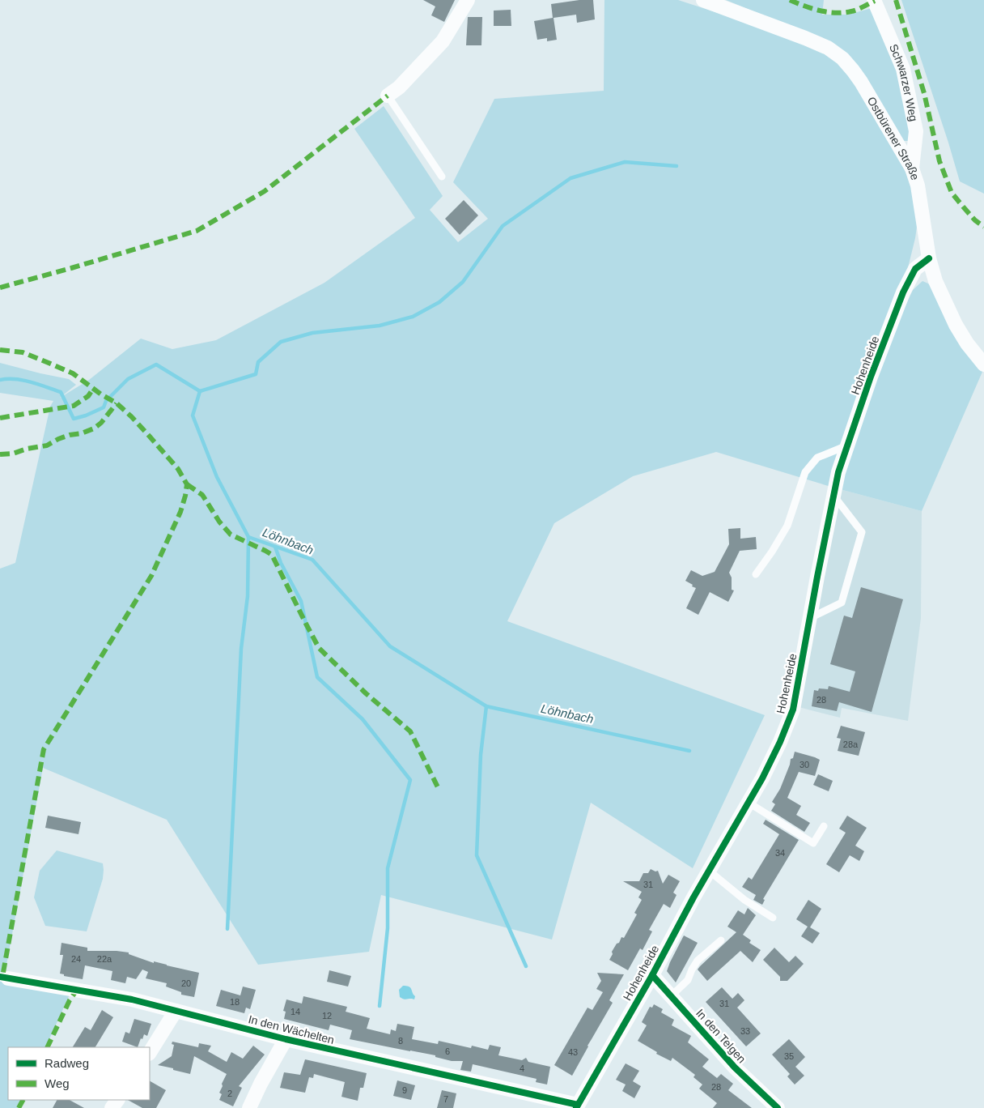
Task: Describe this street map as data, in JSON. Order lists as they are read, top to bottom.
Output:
{
  "streets": {
    "street": [
      "Schwarzer Weg",
      "Ostbürener Straße",
      "Hohenheide",
      "In den Wächelten",
      "In den Telgen"
    ]
  },
  "crossings": [
    ["Schwarzer Weg", "Ostbürener Straße"],
    ["Ostbürener Straße", "Hohenheide"],
    ["Hohenheide", "In den Wächelten"],
    ["Hohenheide", "In den Telgen"]
  ],
  "water": ["Löhnbach"],
  "house_numbers": [
    "28",
    "28a",
    "30",
    "34",
    "31",
    "24",
    "22a",
    "20",
    "18",
    "31",
    "14",
    "12",
    "33",
    "8",
    "6",
    "43",
    "35",
    "4",
    "28",
    "9",
    "2",
    "7"
  ],
  "legend": ["Radweg", "Weg"]
}
